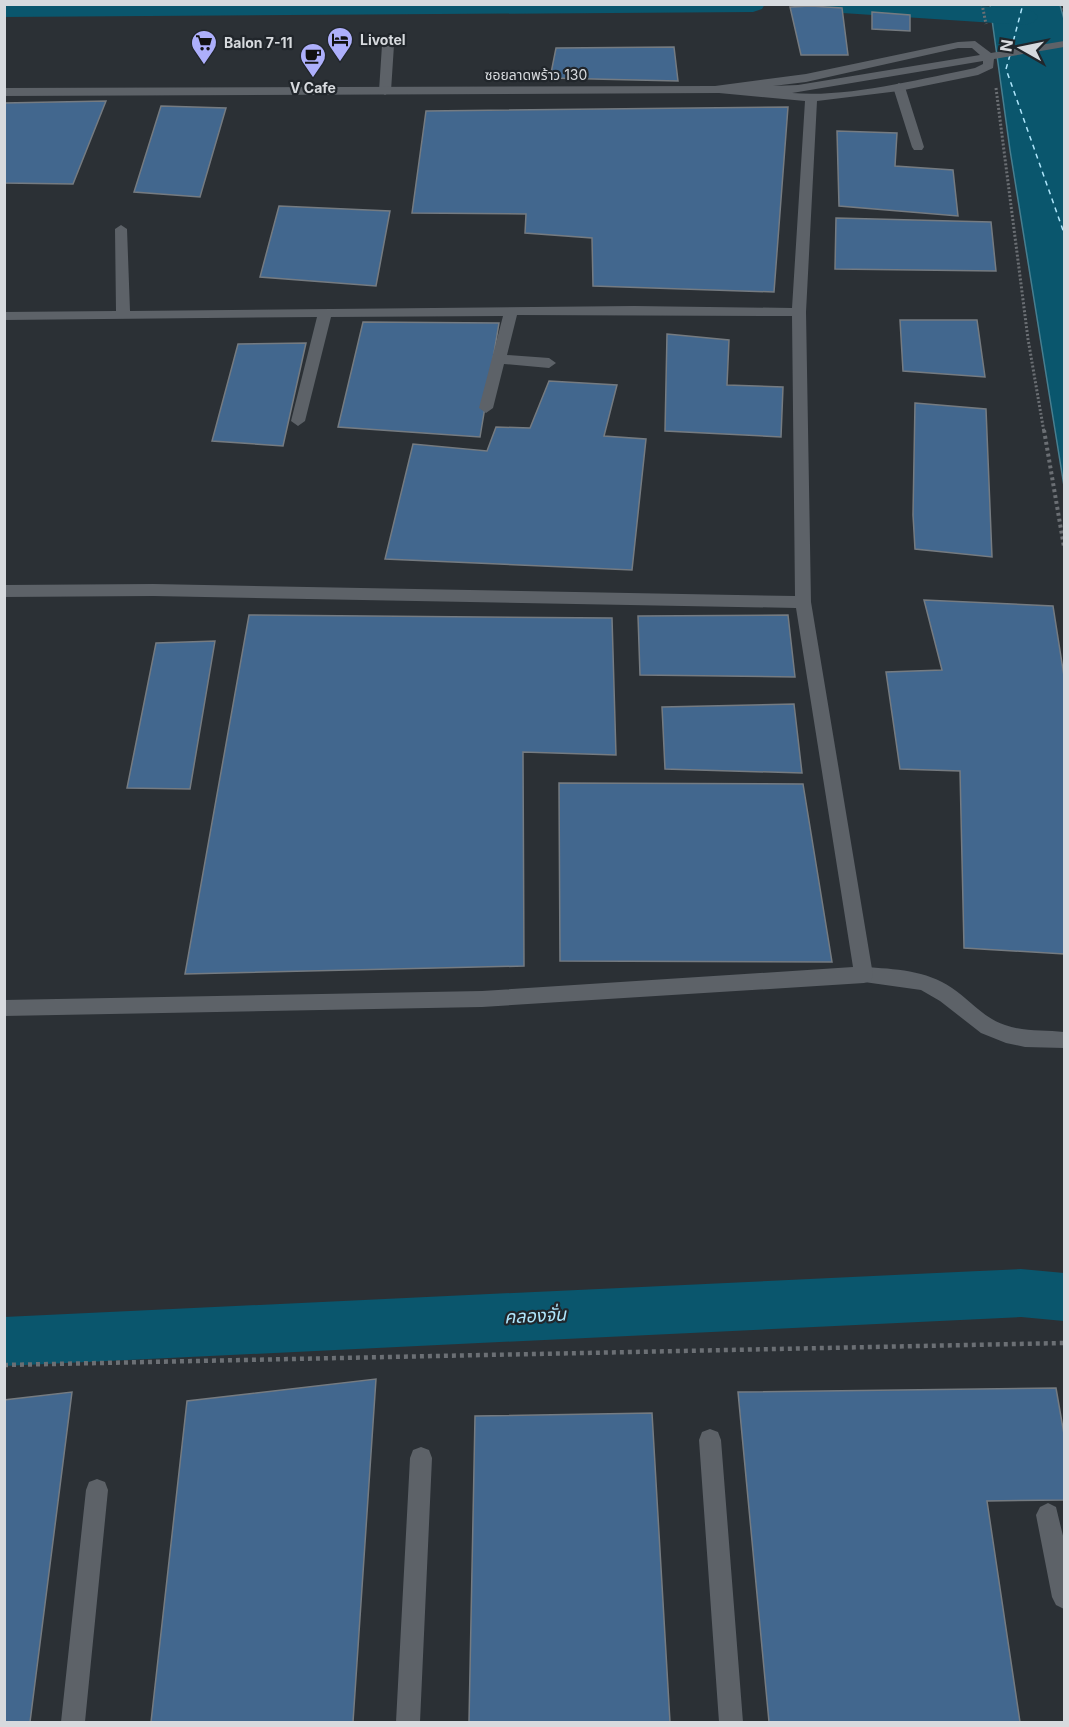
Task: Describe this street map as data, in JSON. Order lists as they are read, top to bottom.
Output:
{
  "streets": {
    "street": ["ซอยลาดพร้าว 130"]
  },
  "water": ["คลองจั่น"],
  "places": {
    "hotel": ["Livotel"],
    "supermarket": ["Balon 7-11"],
    "cafe": ["V Cafe"]
  },
  "north": "left"
}
